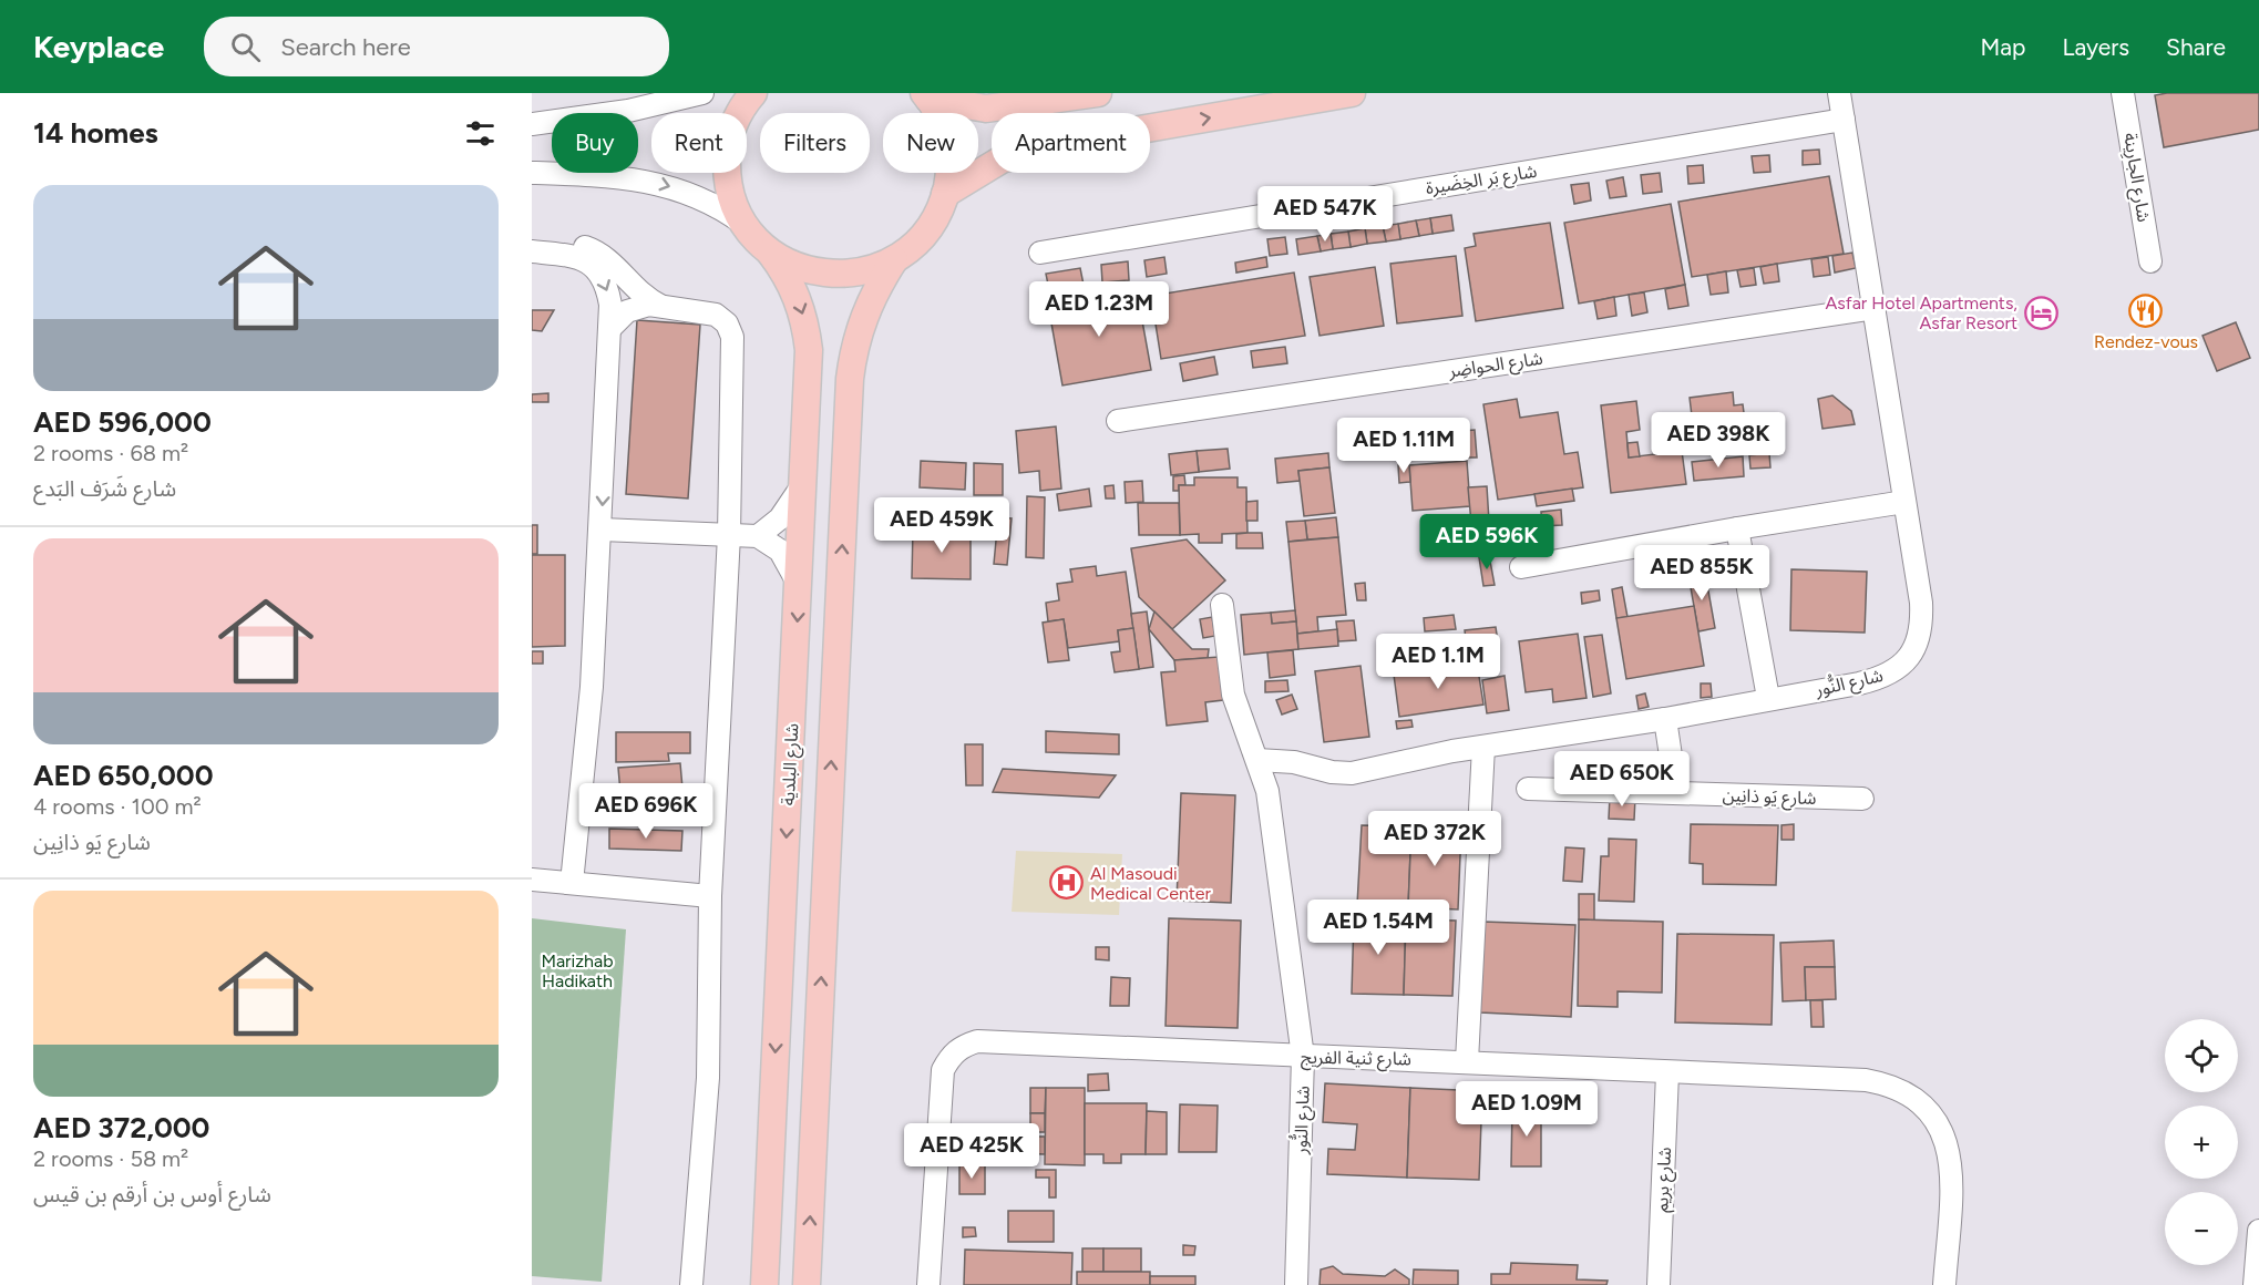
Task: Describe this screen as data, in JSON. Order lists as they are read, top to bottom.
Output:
{
  "streets": {
    "main road": ["شارع البلدية"],
    "street": [
      "شارع الجارِينة",
      "شارع بَر الخِضَيرة",
      "شارع الحواضِر",
      "شارع النُّور",
      "شارع يَو ذانِين",
      "شارع ثنية الفريج",
      "شارع بريم"
    ]
  },
  "crossings": [
    ["شارع بَر الخِضَيرة", "شارع النُّور"],
    ["شارع الحواضِر", "شارع النُّور"],
    ["شارع النُّور", "شارع ثنية الفريج"],
    ["شارع ثنية الفريج", "شارع بريم"]
  ],
  "parks": ["Marizhab Hadikath"],
  "places": {
    "restaurant": ["Rendez-vous"],
    "hotel": ["Asfar Hotel Apartments, Asfar Resort"],
    "hospital": ["Al Masoudi Medical Center"]
  },
  "page": {
    "header": "Keyplace",
    "search": "Search here",
    "nav": ["Map", "Layers", "Share"],
    "heading": "14 homes",
    "chip": [
      "Buy",
      "Rent",
      "Filters",
      "New",
      "Apartment"
    ],
    "list": [
      {
        "name": "AED 596,000",
        "note": "2 rooms · 68 m² · شارع شَرَف البَدع"
      },
      {
        "name": "AED 650,000",
        "note": "4 rooms · 100 m² · شارع يَو ذانِين"
      },
      {
        "name": "AED 372,000",
        "note": "2 rooms · 58 m² · شارع أوس بن أرقم بن قيس"
      }
    ],
    "price": [
      "AED 547K",
      "AED 1.23M",
      "AED 398K",
      "AED 1.11M",
      "AED 459K",
      "AED 596K",
      "AED 855K",
      "AED 1.1M",
      "AED 650K",
      "AED 696K",
      "AED 372K",
      "AED 1.54M",
      "AED 1.09M",
      "AED 425K"
    ],
    "map_buttons": ["+", "−"]
  }
}
